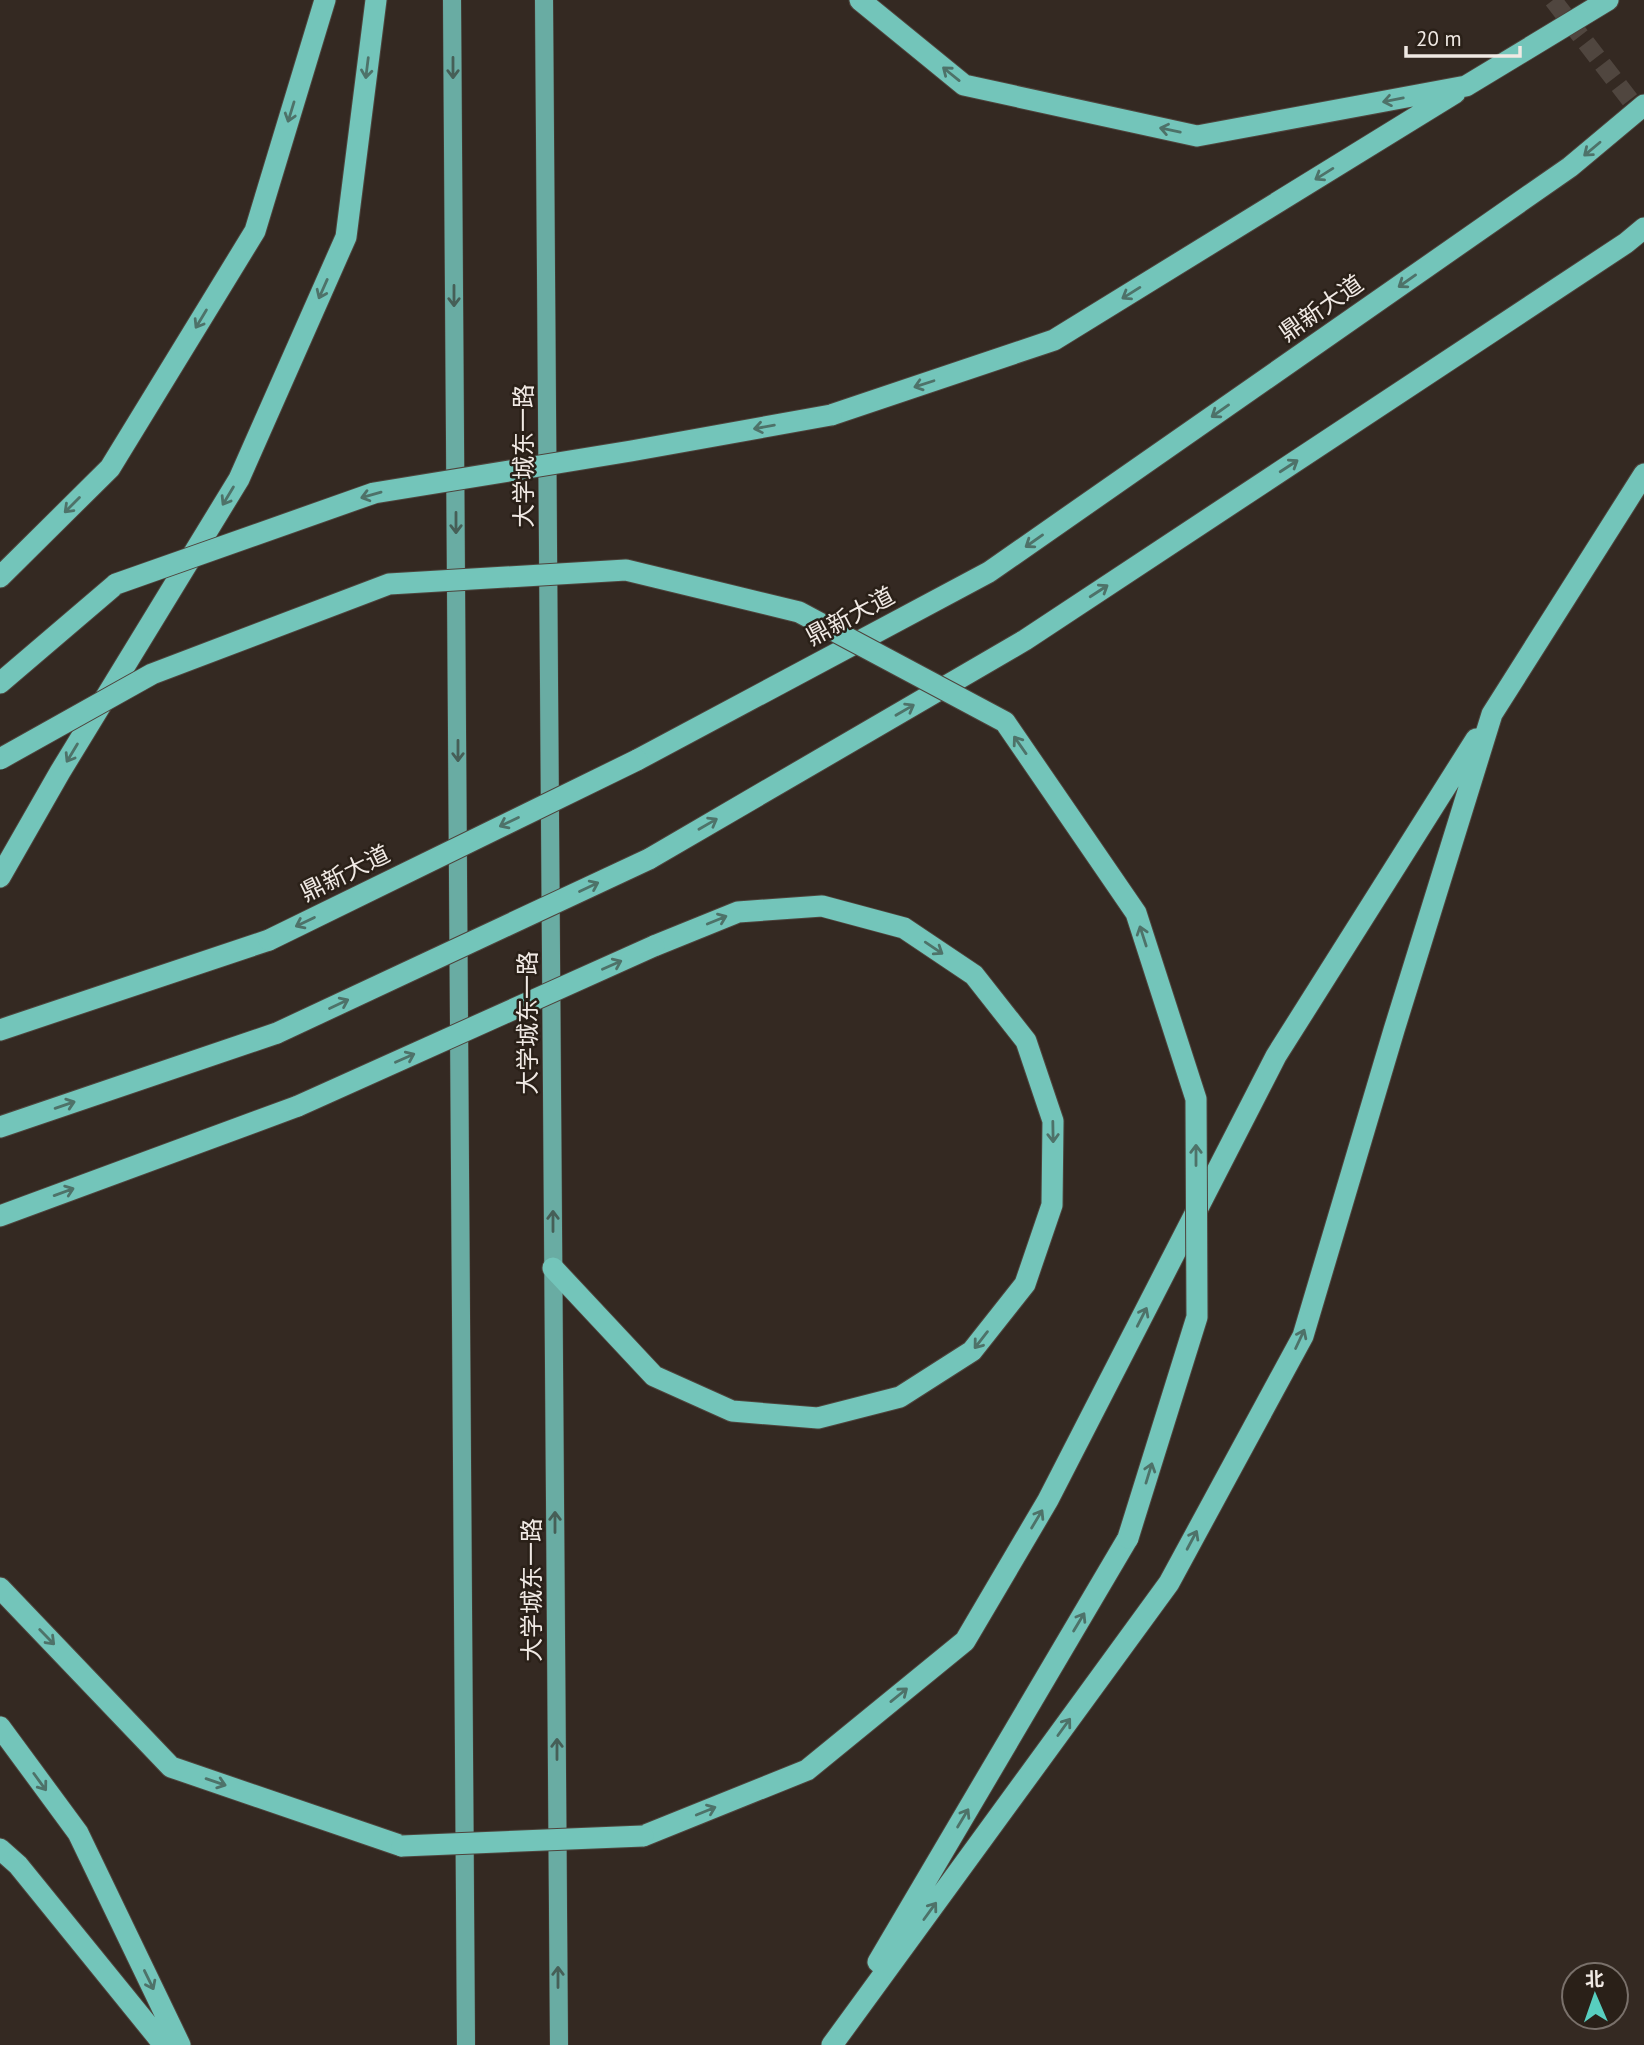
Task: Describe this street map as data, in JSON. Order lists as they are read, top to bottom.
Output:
{
  "streets": {
    "highway": ["鼎新大道"],
    "main road": ["大学城东一路"]
  },
  "scale_bar": "20 m",
  "north": "top"
}
